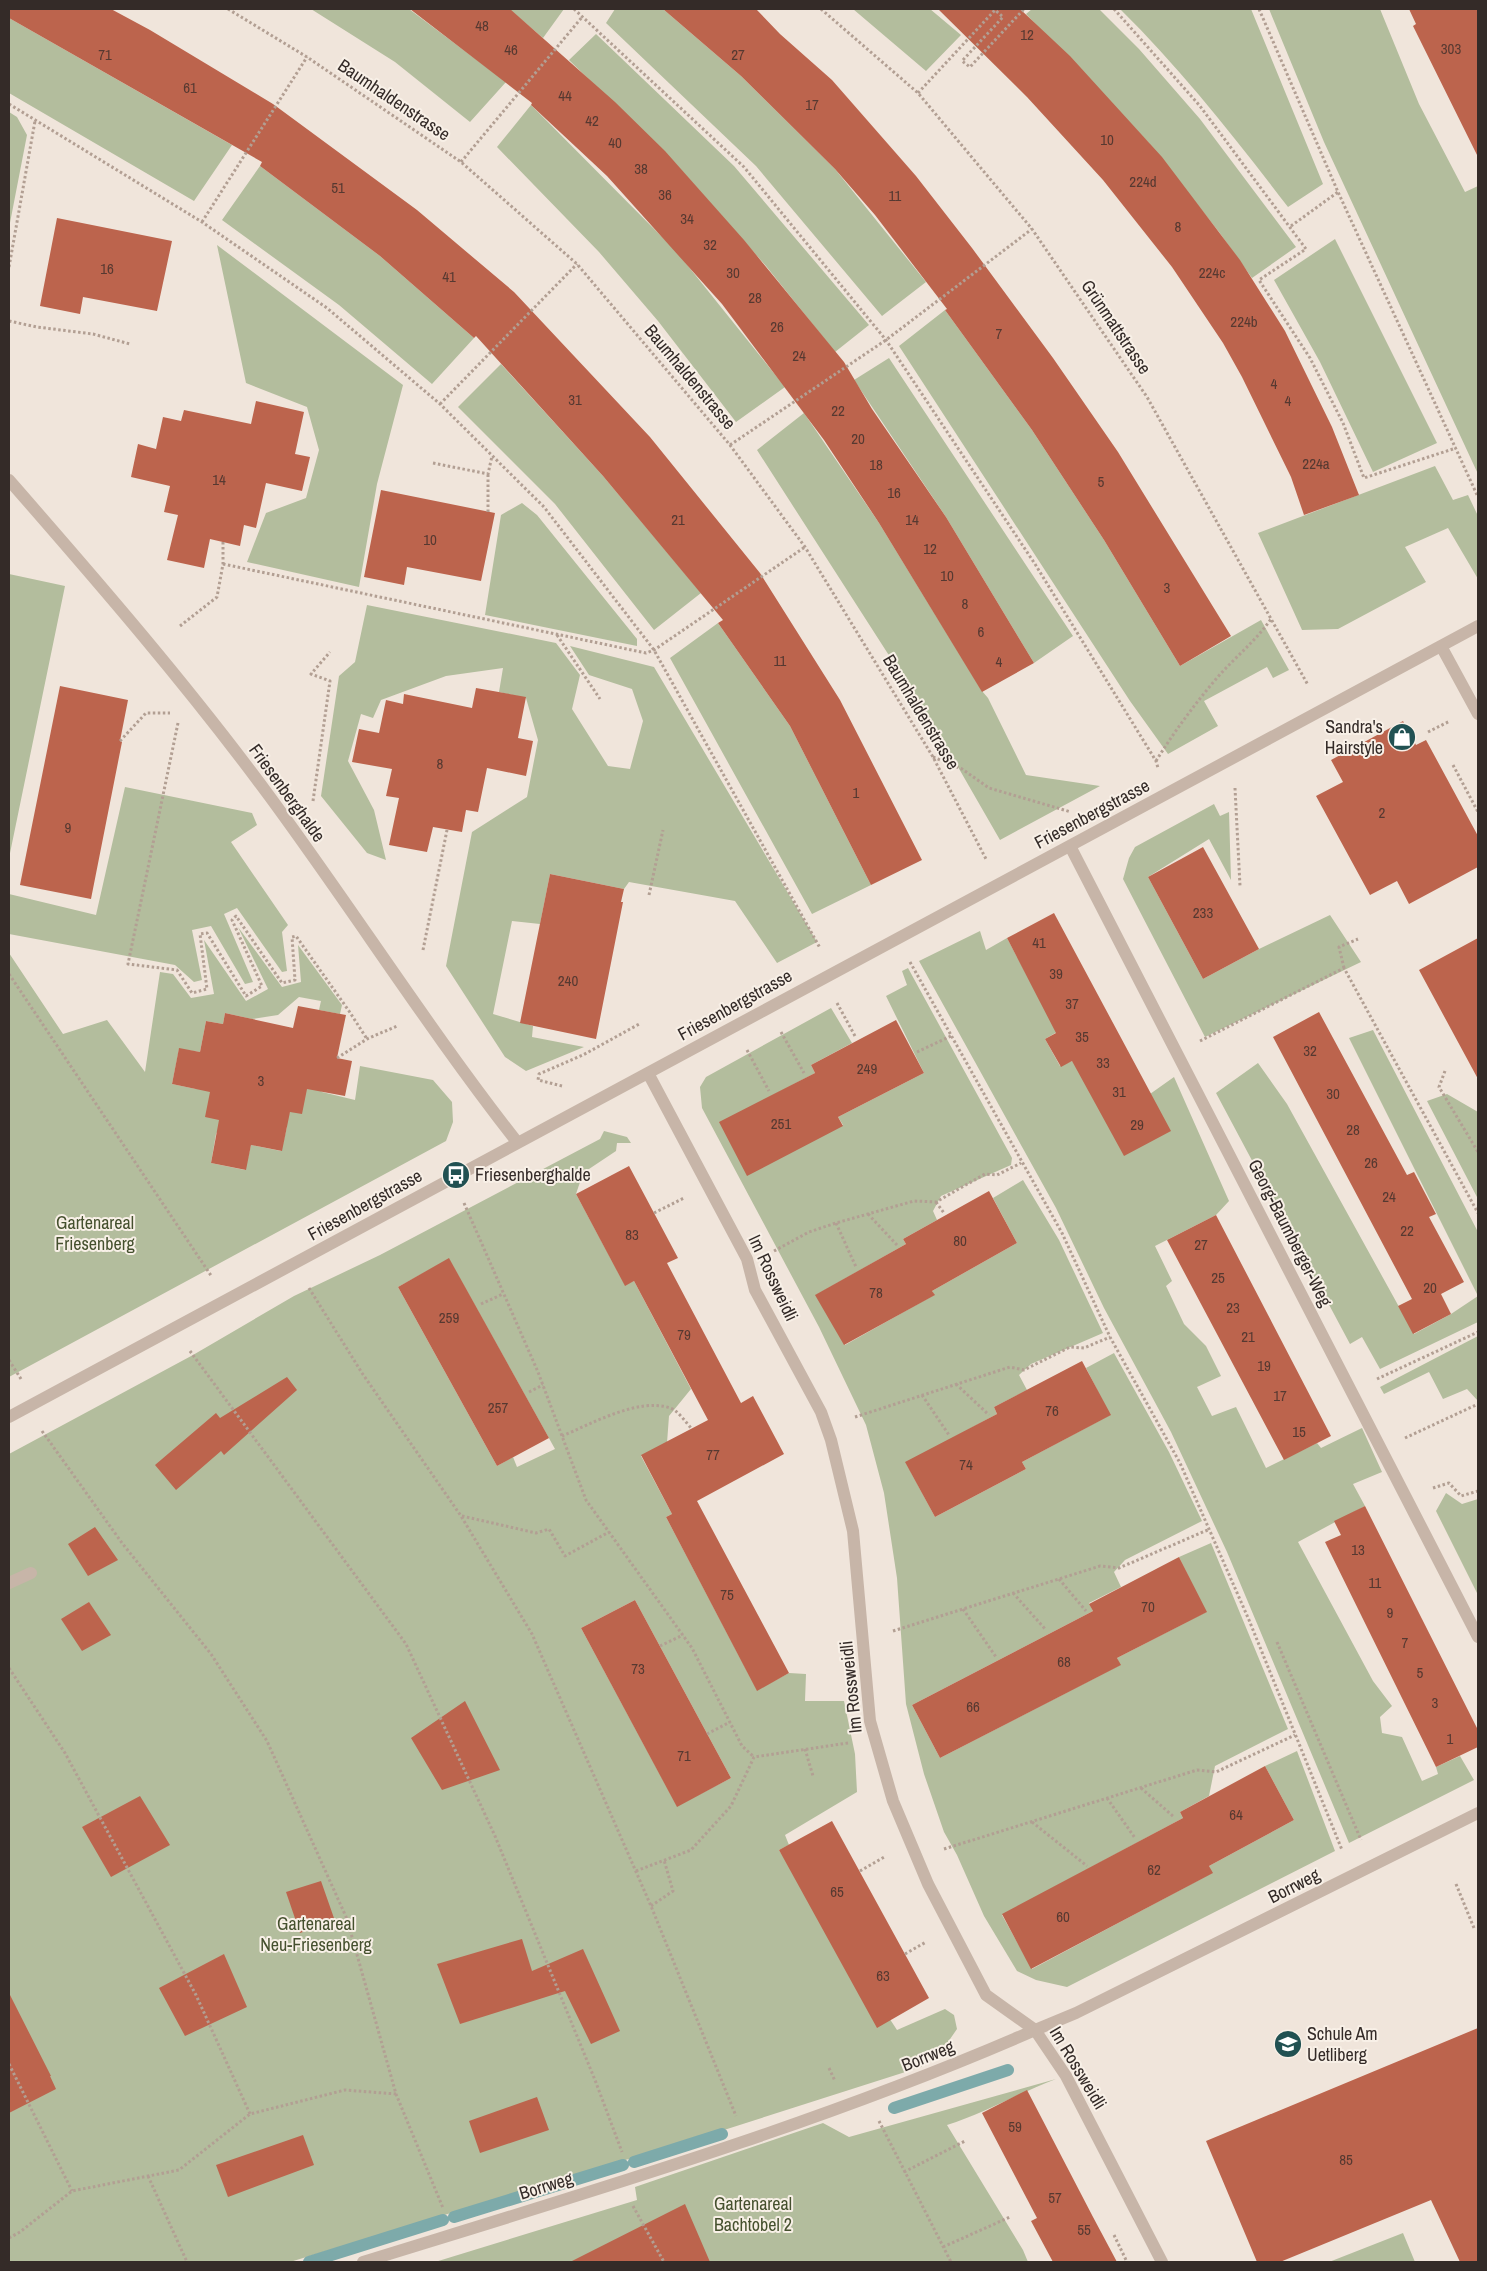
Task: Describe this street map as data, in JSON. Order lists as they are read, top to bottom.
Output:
{
  "streets": {
    "street": [
      "Friesenberghalde",
      "Friesenbergstrasse",
      "Georg-Baumberger-Weg",
      "Im Rossweidli",
      "Borrweg"
    ],
    "path": ["Baumhaldenstrasse", "Grünmattstrasse"]
  },
  "crossings": [
    ["Baumhaldenstrasse", "Friesenbergstrasse"],
    ["Grünmattstrasse", "Friesenbergstrasse"],
    ["Friesenberghalde", "Friesenbergstrasse"],
    ["Friesenbergstrasse", "Georg-Baumberger-Weg"],
    ["Friesenbergstrasse", "Im Rossweidli"],
    ["Im Rossweidli", "Borrweg"]
  ],
  "parks": ["Gartenareal Friesenberg", "Gartenareal Neu-Friesenberg", "Gartenareal Bachtobel 2"],
  "places": {
    "shop": ["Sandra's Hairstyle"],
    "bus stop": ["Friesenberghalde"],
    "school or university": ["Schule Am Uetliberg"]
  },
  "house_numbers": [
    "48",
    "12",
    "303",
    "46",
    "71",
    "27",
    "61",
    "44",
    "17",
    "42",
    "10",
    "40",
    "38",
    "224d",
    "51",
    "36",
    "11",
    "34",
    "8",
    "32",
    "16",
    "30",
    "224c",
    "41",
    "28",
    "224b",
    "26",
    "7",
    "24",
    "4",
    "31",
    "4",
    "22",
    "20",
    "224a",
    "18",
    "14",
    "5",
    "16",
    "21",
    "14",
    "10",
    "12",
    "10",
    "3",
    "8",
    "6",
    "11",
    "4",
    "8",
    "1",
    "2",
    "9",
    "233",
    "41",
    "39",
    "240",
    "37",
    "35",
    "32",
    "33",
    "249",
    "3",
    "31",
    "30",
    "251",
    "29",
    "28",
    "26",
    "24",
    "22",
    "83",
    "80",
    "27",
    "25",
    "20",
    "78",
    "23",
    "259",
    "79",
    "21",
    "19",
    "17",
    "257",
    "76",
    "15",
    "77",
    "74",
    "13",
    "11",
    "75",
    "70",
    "9",
    "7",
    "68",
    "73",
    "5",
    "3",
    "66",
    "1",
    "71",
    "64",
    "62",
    "65",
    "60",
    "63",
    "59",
    "85",
    "57",
    "55"
  ]
}
